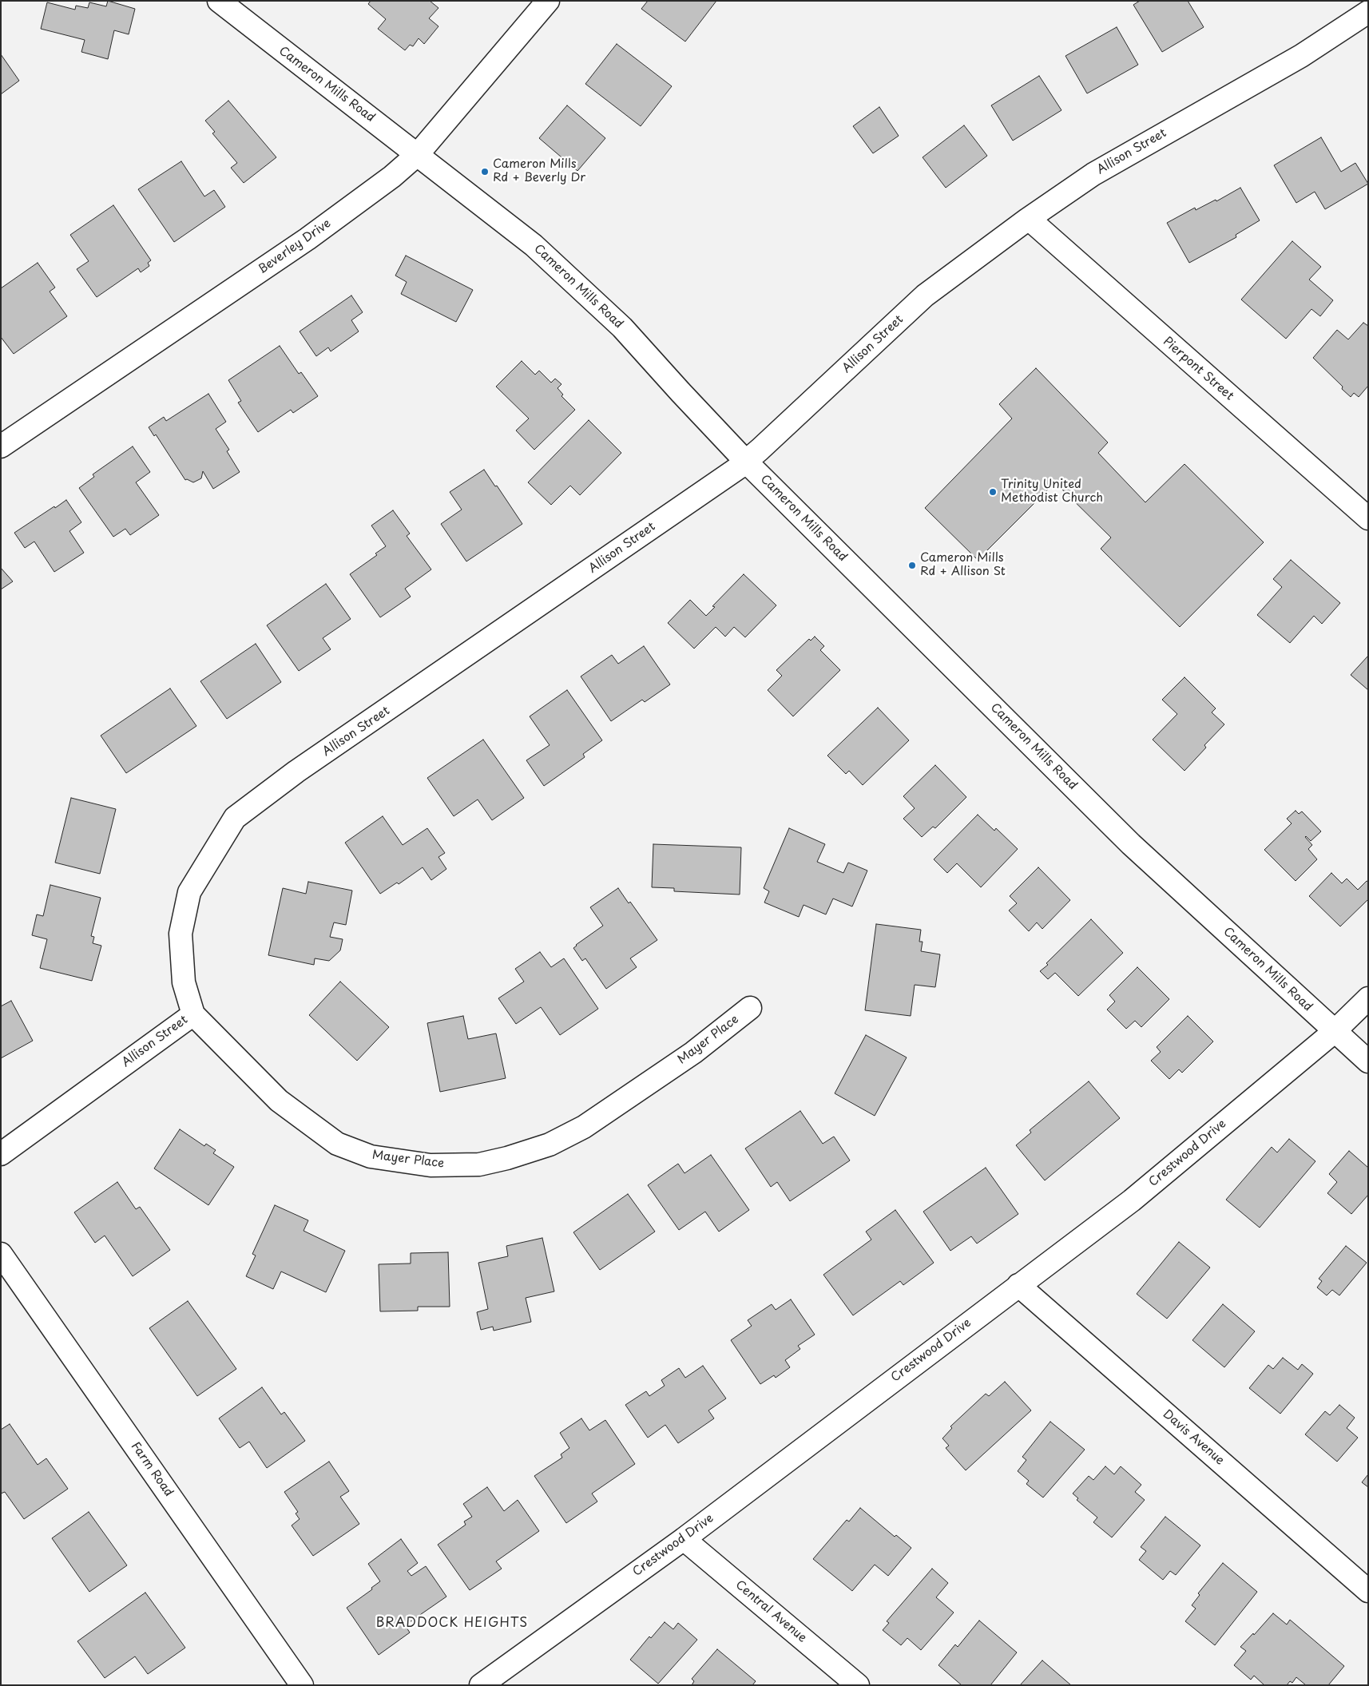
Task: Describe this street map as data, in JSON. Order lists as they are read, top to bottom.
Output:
{
  "streets": {
    "street": [
      "Cameron Mills Road",
      "Allison Street",
      "Beverley Drive",
      "Pierpont Street",
      "Mayer Place",
      "Crestwood Drive",
      "Davis Avenue",
      "Farm Road",
      "Central Avenue"
    ]
  },
  "crossings": [
    ["Cameron Mills Road", "Allison Street"],
    ["Cameron Mills Road", "Beverley Drive"],
    ["Cameron Mills Road", "Crestwood Drive"],
    ["Allison Street", "Pierpont Street"],
    ["Allison Street", "Mayer Place"],
    ["Crestwood Drive", "Davis Avenue"],
    ["Crestwood Drive", "Central Avenue"]
  ],
  "districts": ["BRADDOCK HEIGHTS"],
  "places": ["Cameron Mills Rd + Beverly Dr", "Trinity United Methodist Church", "Cameron Mills Rd + Allison St"]
}
